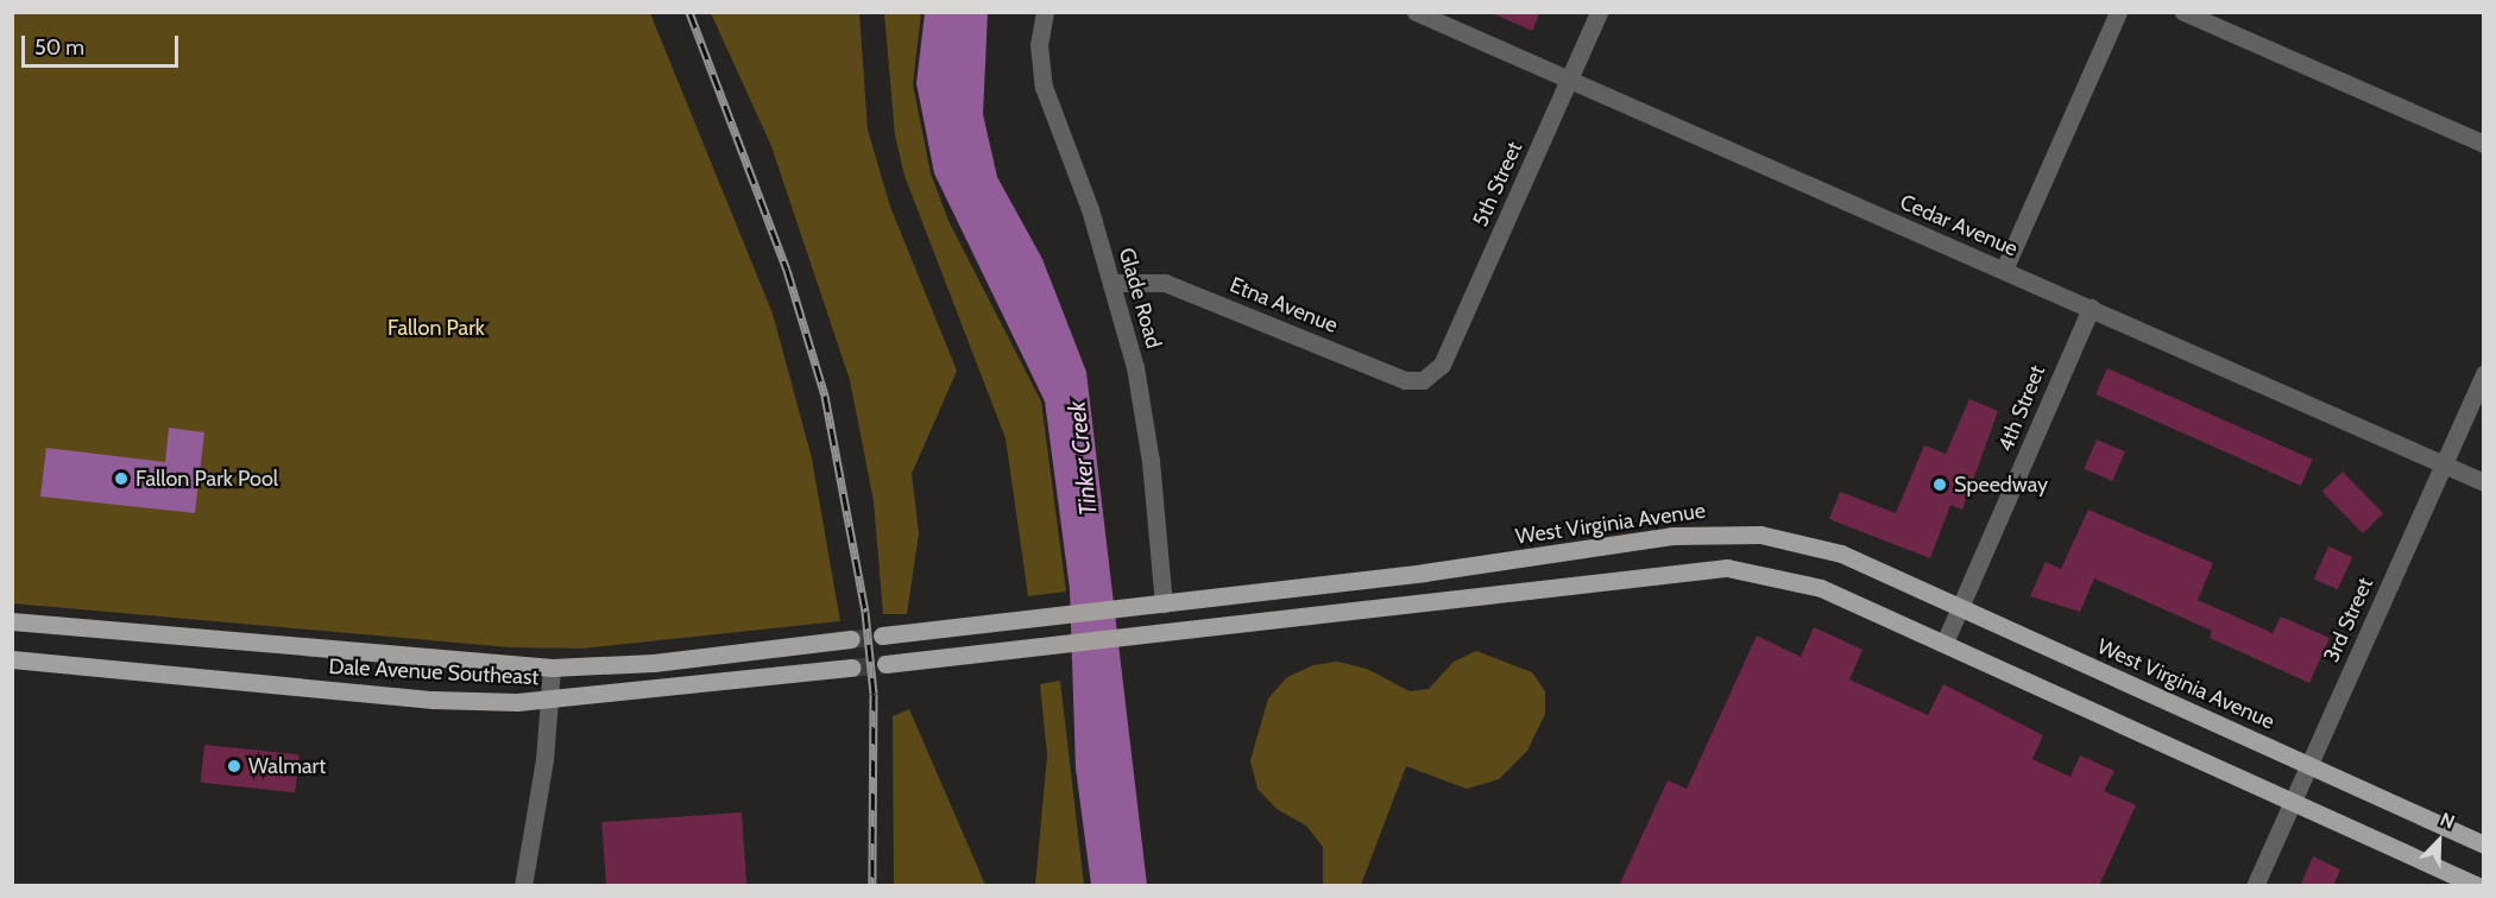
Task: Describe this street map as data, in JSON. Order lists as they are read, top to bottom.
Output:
{
  "streets": {
    "main road": ["West Virginia Avenue", "Dale Avenue Southeast"],
    "street": [
      "5th Street",
      "Cedar Avenue",
      "Glade Road",
      "Etna Avenue",
      "4th Street",
      "3rd Street"
    ]
  },
  "crossings": [
    ["5th Street", "Cedar Avenue"],
    ["5th Street", "Etna Avenue"],
    ["Cedar Avenue", "4th Street"],
    ["Cedar Avenue", "3rd Street"],
    ["Glade Road", "Etna Avenue"],
    ["Glade Road", "West Virginia Avenue"],
    ["4th Street", "West Virginia Avenue"],
    ["West Virginia Avenue", "3rd Street"]
  ],
  "water": ["Tinker Creek"],
  "parks": ["Fallon Park"],
  "places": ["Fallon Park Pool", "Speedway", "Walmart"],
  "scale_bar": "50 m",
  "north": "top right"
}
